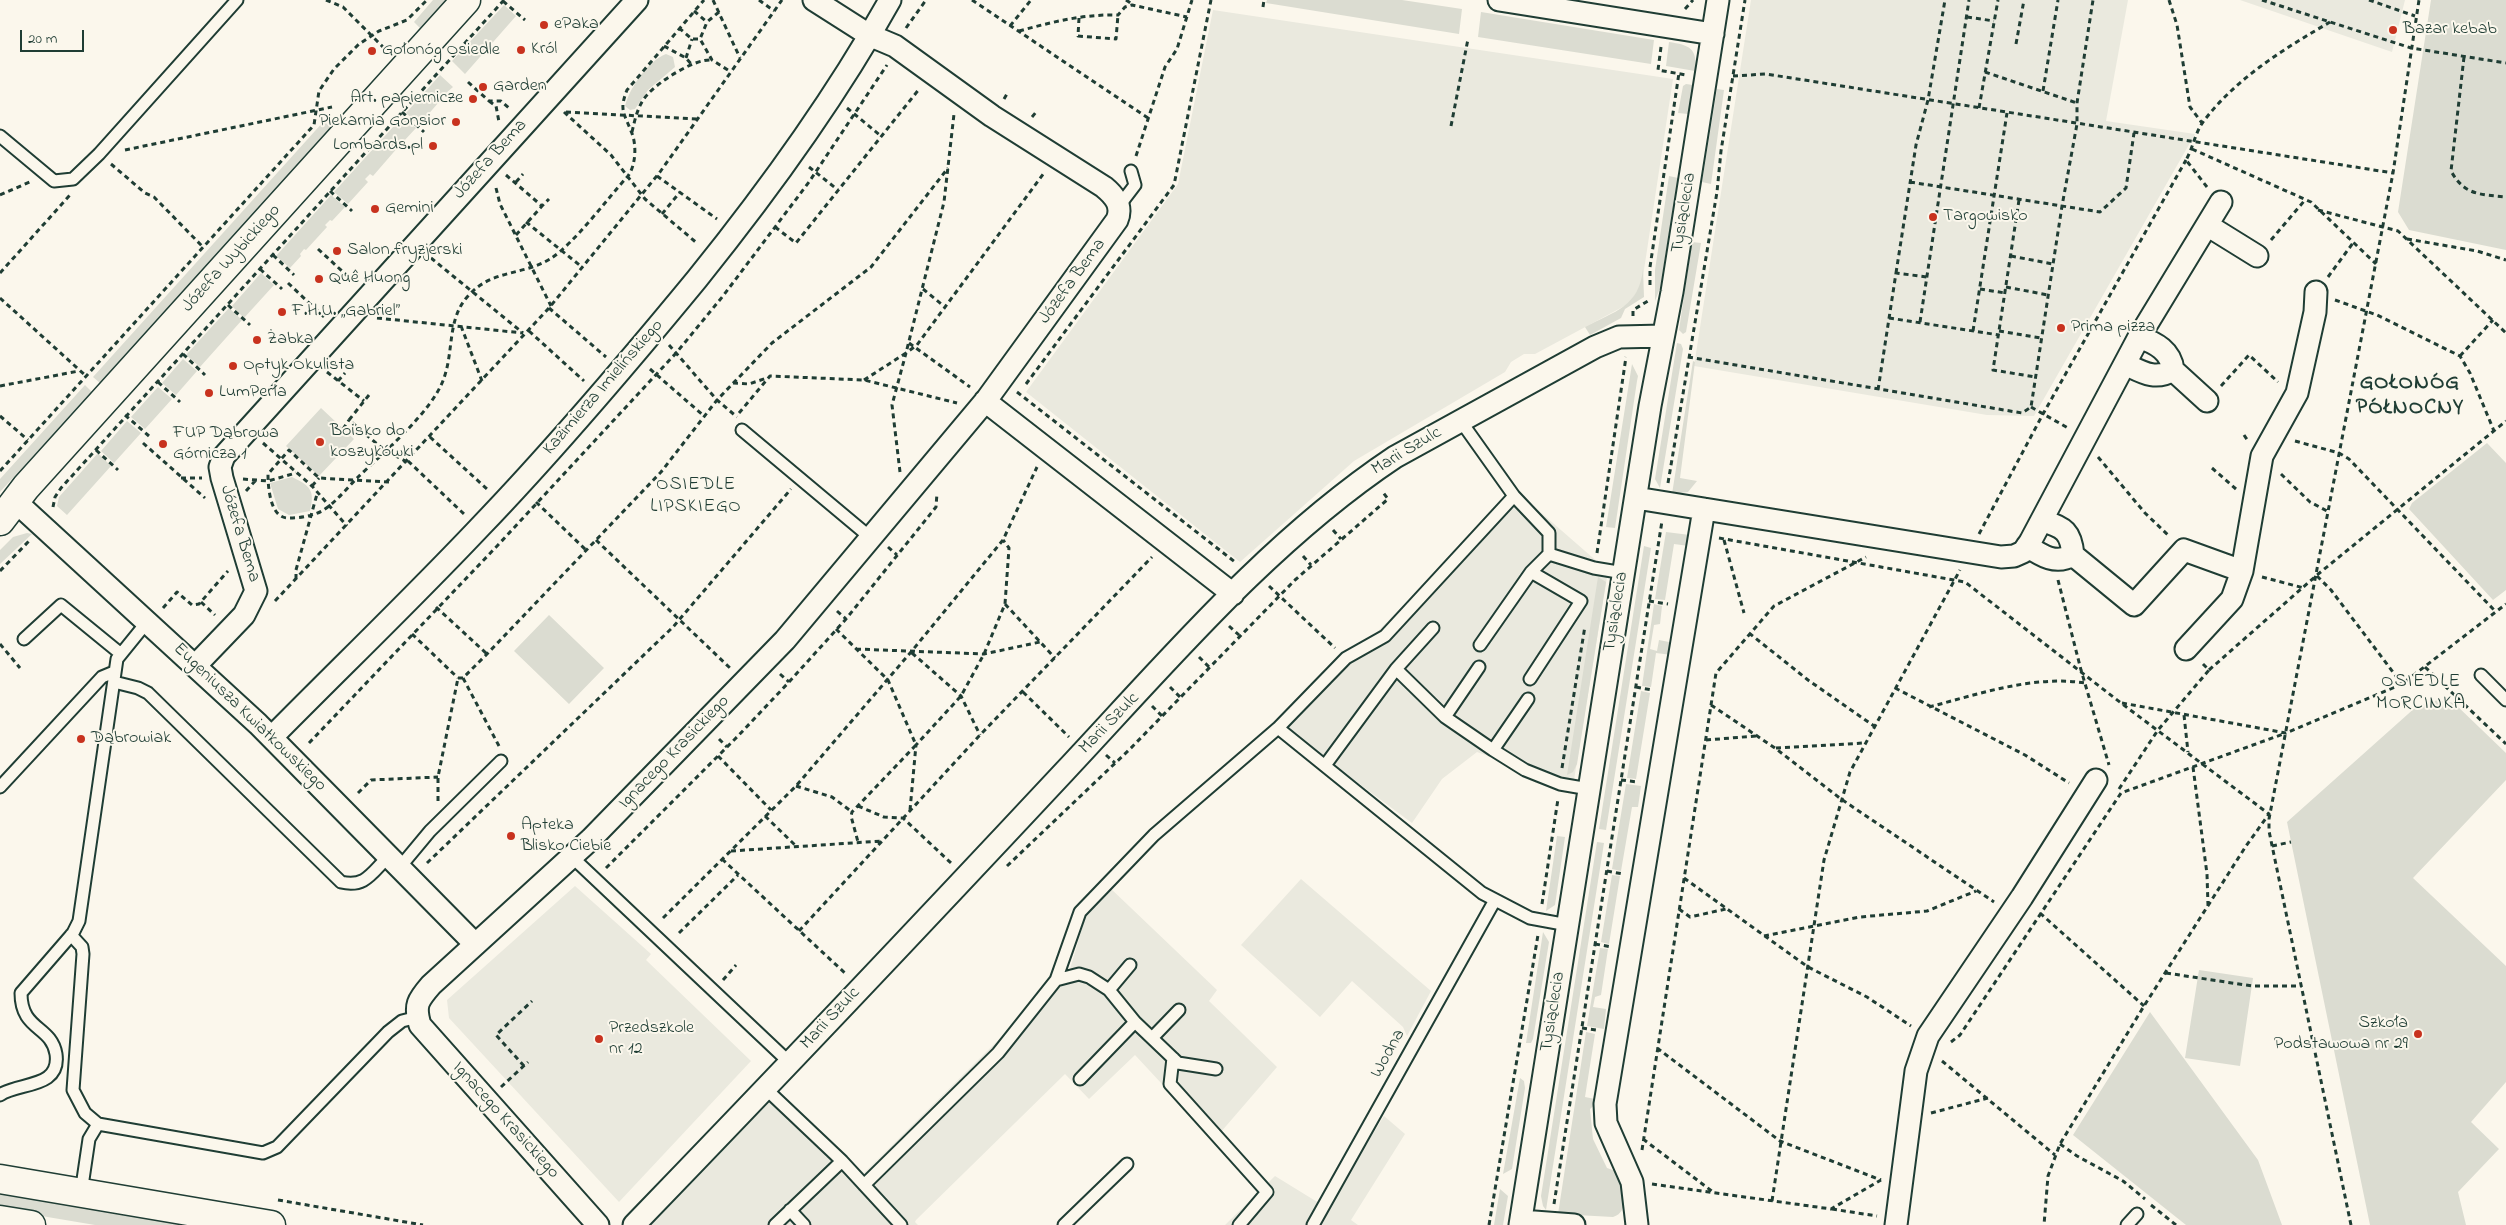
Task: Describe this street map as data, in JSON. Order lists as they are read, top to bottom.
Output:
{
  "streets": {
    "street": [
      "Józefa Bema",
      "Tysiąclecia",
      "Józefa Wybickiego",
      "Kazimierza Imielińskiego",
      "Marii Szulc",
      "Eugeniusza Kwiatkowskiego",
      "Ignacego Krasickiego"
    ],
    "lane": ["Wodna"]
  },
  "crossings": [
    ["Józefa Bema", "Eugeniusza Kwiatkowskiego"],
    ["Józefa Bema", "Ignacego Krasickiego"],
    ["Tysiąclecia", "Marii Szulc"],
    ["Józefa Wybickiego", "Eugeniusza Kwiatkowskiego"],
    ["Kazimierza Imielińskiego", "Eugeniusza Kwiatkowskiego"],
    ["Eugeniusza Kwiatkowskiego", "Ignacego Krasickiego"]
  ],
  "districts": ["GOŁONÓG PÓŁNOCNY", "OSIEDLE LIPSKIEGO", "OSIEDLE MORCINKA"],
  "places": [
    "ePaka",
    "Bazar kebab",
    "Król",
    "Gołonóg Osiedle",
    "Garden",
    "Art. papiernicze",
    "Piekarnia Gonsior",
    "Lombards.pl",
    "Gemini",
    "Targowisko",
    "Salon fryzjerski",
    "Quê Huong",
    "F.H.U. „Gabriel”",
    "Prima pizza",
    "Żabka",
    "Optyk Okulista",
    "LumPerła",
    "Boisko do koszykówki",
    "FUP Dąbrowa Górnicza 1",
    "Dąbrowiak",
    "Apteka Blisko Ciebie",
    "Szkoła Podstawowa nr 29",
    "Przedszkole nr 12"
  ],
  "scale_bar": "20 m"
}
